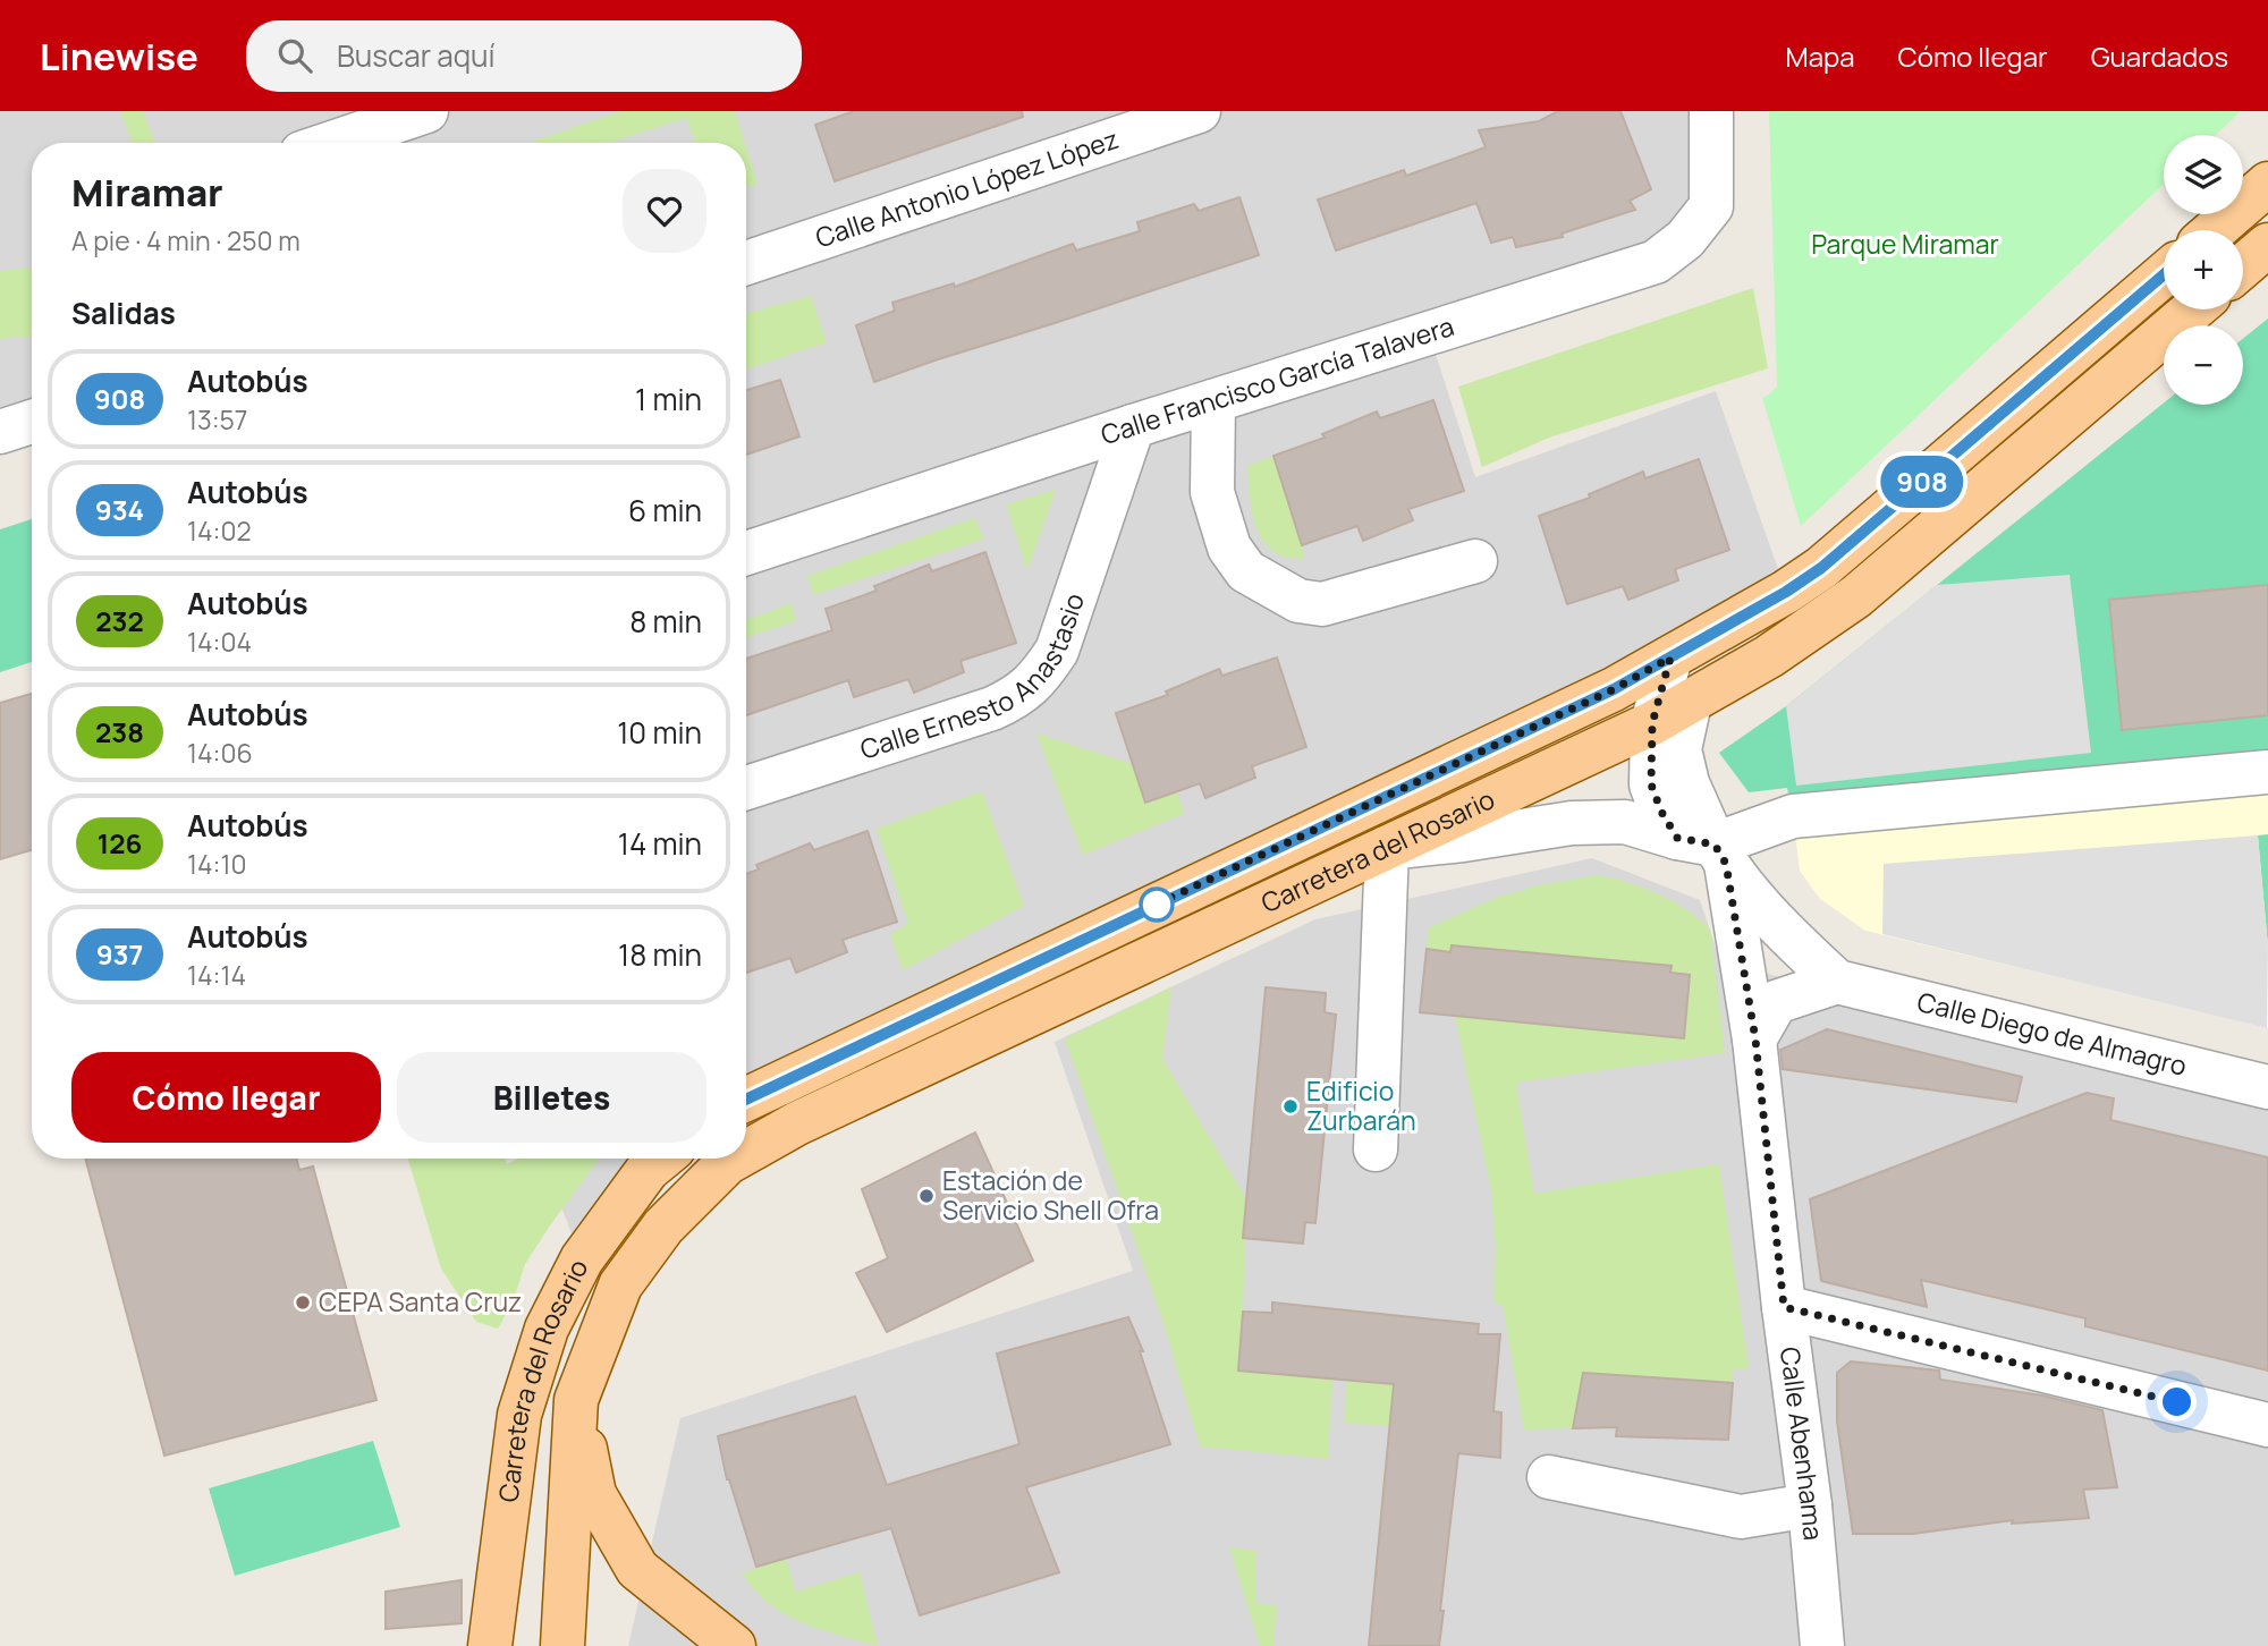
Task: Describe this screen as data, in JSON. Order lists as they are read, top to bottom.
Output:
{
  "streets": {
    "main road": ["Carretera del Rosario"],
    "street": [
      "Calle Antonio López López",
      "Calle Francisco García Talavera",
      "Calle Ernesto Anastasio",
      "Calle Diego de Almagro",
      "Calle Abenhama"
    ]
  },
  "crossings": [
    ["Calle Francisco García Talavera", "Calle Ernesto Anastasio"],
    ["Carretera del Rosario", "Calle Diego de Almagro"],
    ["Calle Diego de Almagro", "Calle Abenhama"]
  ],
  "parks": ["Parque Miramar"],
  "places": ["Edificio Zurbarán", "Estación de Servicio Shell Ofra", "CEPA Santa Cruz"],
  "lines": ["bus line 908"],
  "page": {
    "header": "Linewise",
    "search": "Buscar aquí",
    "nav": ["Mapa", "Cómo llegar", "Guardados"],
    "on_map": "908",
    "map_buttons": ["+", "−"],
    "heading": [
      ["Miramar", "A pie · 4 min · 250 m"],
      "Salidas"
    ],
    "list": [
      {
        "mark": "908",
        "name": "Autobús",
        "note": "13:57",
        "value": "1 min"
      },
      {
        "mark": "934",
        "name": "Autobús",
        "note": "14:02",
        "value": "6 min"
      },
      {
        "mark": "232",
        "name": "Autobús",
        "note": "14:04",
        "value": "8 min"
      },
      {
        "mark": "238",
        "name": "Autobús",
        "note": "14:06",
        "value": "10 min"
      },
      {
        "mark": "126",
        "name": "Autobús",
        "note": "14:10",
        "value": "14 min"
      },
      {
        "mark": "937",
        "name": "Autobús",
        "note": "14:14",
        "value": "18 min"
      }
    ],
    "buttons": ["Cómo llegar", "Billetes"]
  }
}
